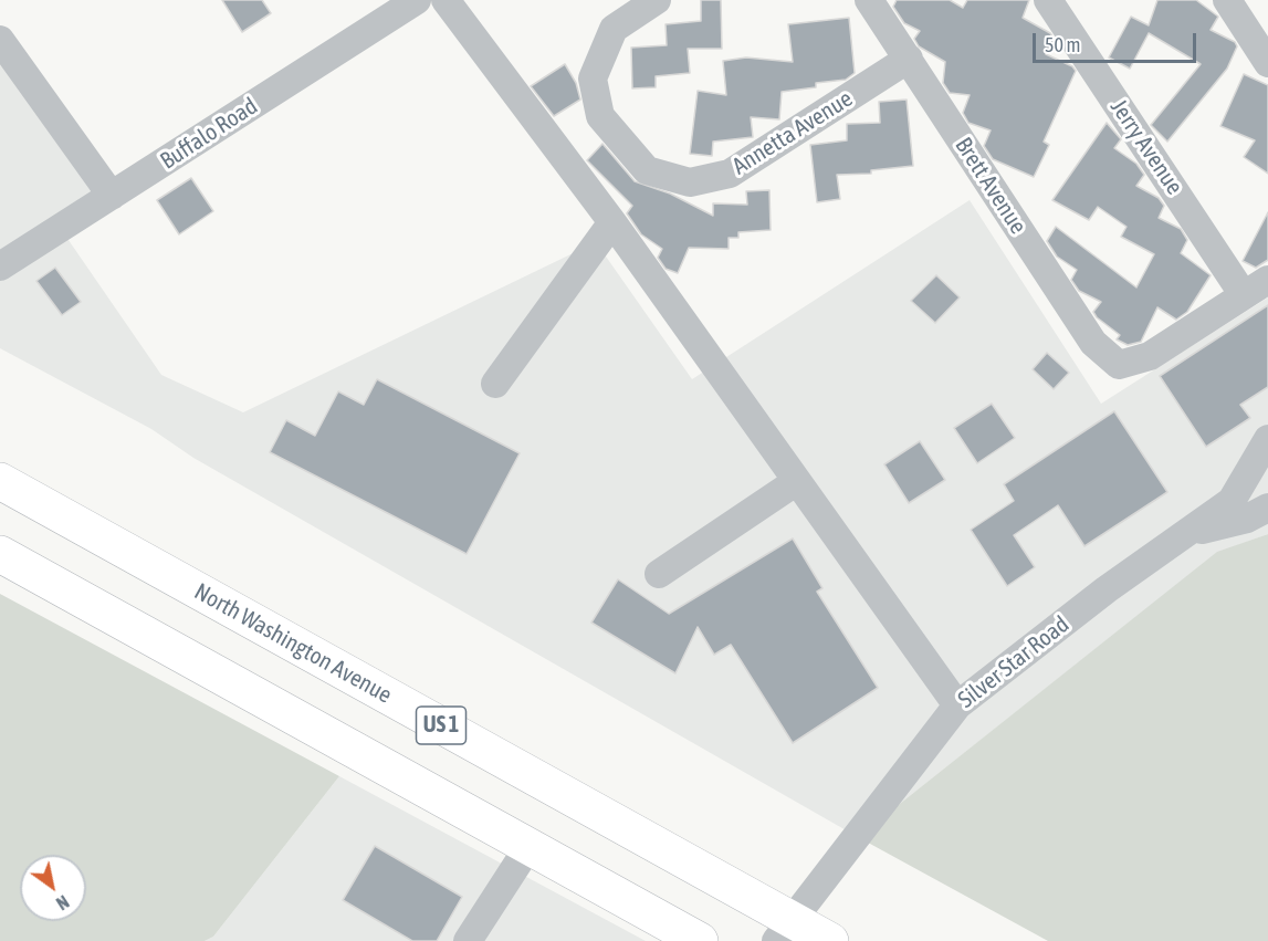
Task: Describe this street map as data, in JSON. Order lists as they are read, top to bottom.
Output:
{
  "streets": {
    "main road": ["North Washington Avenue", "US 1"],
    "street": [
      "Annetta Avenue",
      "Buffalo Road",
      "Jerry Avenue",
      "Brett Avenue",
      "Silver Star Road"
    ]
  },
  "crossings": [
    ["Annetta Avenue", "Brett Avenue"],
    ["Jerry Avenue", "Brett Avenue"],
    ["North Washington Avenue", "Silver Star Road"]
  ],
  "scale_bar": "50 m",
  "north": "bottom right"
}
